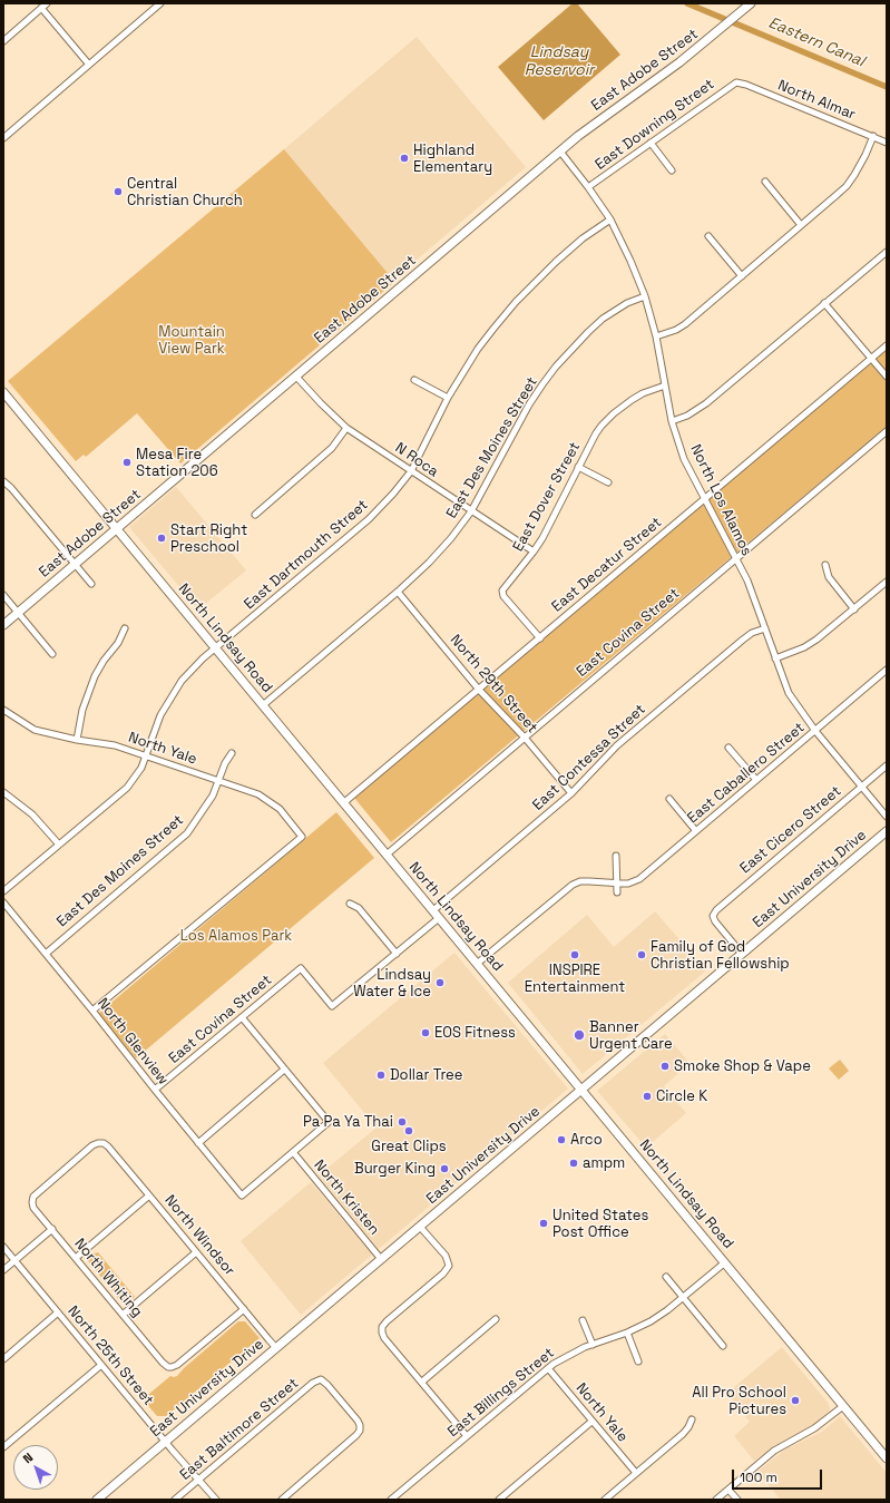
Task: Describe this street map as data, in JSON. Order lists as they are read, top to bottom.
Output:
{
  "streets": {
    "main road": ["East Adobe Street", "North Lindsay Road", "East University Drive"],
    "street": [
      "North Almar",
      "East Downing Street",
      "East Des Moines Street",
      "N Roca",
      "East Dover Street",
      "North Los Alamos",
      "East Dartmouth Street",
      "East Decatur Street",
      "East Covina Street",
      "North 29th Street",
      "North Yale",
      "East Contessa Street",
      "East Caballero Street",
      "East Cicero Street",
      "North Glenview",
      "North Kristen",
      "North Windsor",
      "North Whiting",
      "North 25th Street",
      "East Billings Street",
      "East Baltimore Street"
    ]
  },
  "crossings": [
    ["East Adobe Street", "N Roca"],
    ["East Adobe Street", "North Los Alamos"],
    ["East Adobe Street", "North Lindsay Road"],
    ["North Almar", "East Downing Street"],
    ["East Downing Street", "North Los Alamos"],
    ["East Des Moines Street", "N Roca"],
    ["East Des Moines Street", "North Los Alamos"],
    ["East Des Moines Street", "North Lindsay Road"],
    ["East Des Moines Street", "North 29th Street"],
    ["East Des Moines Street", "North Yale"],
    ["East Des Moines Street", "North Glenview"],
    ["N Roca", "East Dover Street"],
    ["N Roca", "East Dartmouth Street"],
    ["East Dover Street", "North Los Alamos"],
    ["East Dover Street", "East Decatur Street"],
    ["North Los Alamos", "East Dartmouth Street"],
    ["North Los Alamos", "East Decatur Street"],
    ["North Los Alamos", "East Covina Street"],
    ["North Los Alamos", "East Contessa Street"],
    ["North Los Alamos", "East Caballero Street"],
    ["North Los Alamos", "East Cicero Street"],
    ["East Dartmouth Street", "North Lindsay Road"],
    ["East Dartmouth Street", "North Yale"],
    ["East Decatur Street", "North Lindsay Road"],
    ["East Decatur Street", "North 29th Street"],
    ["East Covina Street", "North Lindsay Road"],
    ["East Covina Street", "North 29th Street"],
    ["East Covina Street", "North Glenview"],
    ["North Lindsay Road", "East Contessa Street"],
    ["North Lindsay Road", "East Caballero Street"],
    ["North Lindsay Road", "East University Drive"],
    ["North Lindsay Road", "East Billings Street"],
    ["North 29th Street", "East Contessa Street"],
    ["North Yale", "North Glenview"],
    ["North Yale", "East Billings Street"],
    ["East Cicero Street", "East University Drive"],
    ["East University Drive", "North Kristen"],
    ["East University Drive", "North Windsor"],
    ["East University Drive", "North 25th Street"],
    ["North Glenview", "North Kristen"],
    ["North Windsor", "North Whiting"],
    ["North 25th Street", "East Baltimore Street"]
  ],
  "water": ["Eastern Canal", "Lindsay Reservoir"],
  "parks": ["Mountain View Park", "Los Alamos Park"],
  "places": [
    "Highland Elementary",
    "Central Christian Church",
    "Mesa Fire Station 206",
    "Start Right Preschool",
    "INSPIRE Entertainment",
    "Family of God Christian Fellowship",
    "Lindsay Water & Ice",
    "EOS Fitness",
    "Banner Urgent Care",
    "Smoke Shop & Vape",
    "Dollar Tree",
    "Circle K",
    "Pa Pa Ya Thai",
    "Great Clips",
    "Arco",
    "ampm",
    "Burger King",
    "United States Post Office",
    "All Pro School Pictures"
  ],
  "scale_bar": "100 m",
  "north": "top left"
}
